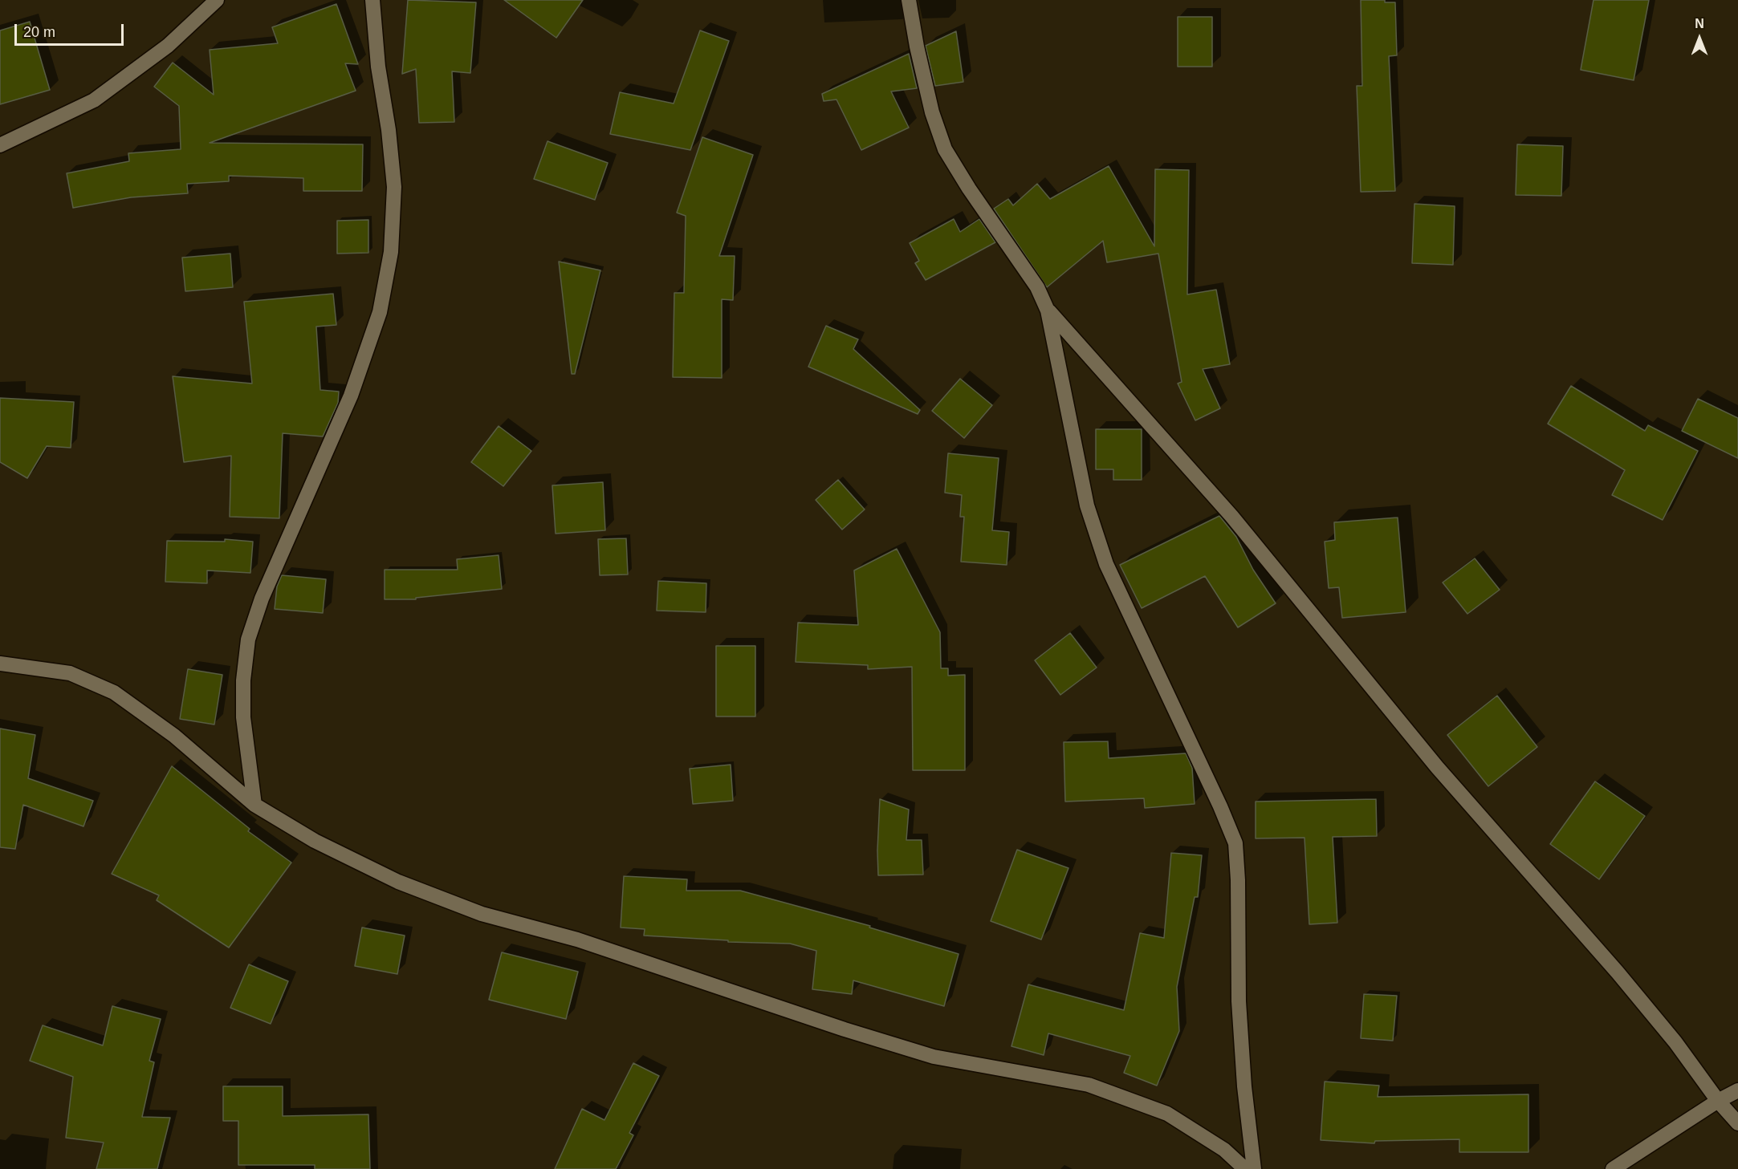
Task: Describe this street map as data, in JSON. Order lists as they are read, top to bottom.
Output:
{
  "scale_bar": "20 m",
  "north": "top"
}
